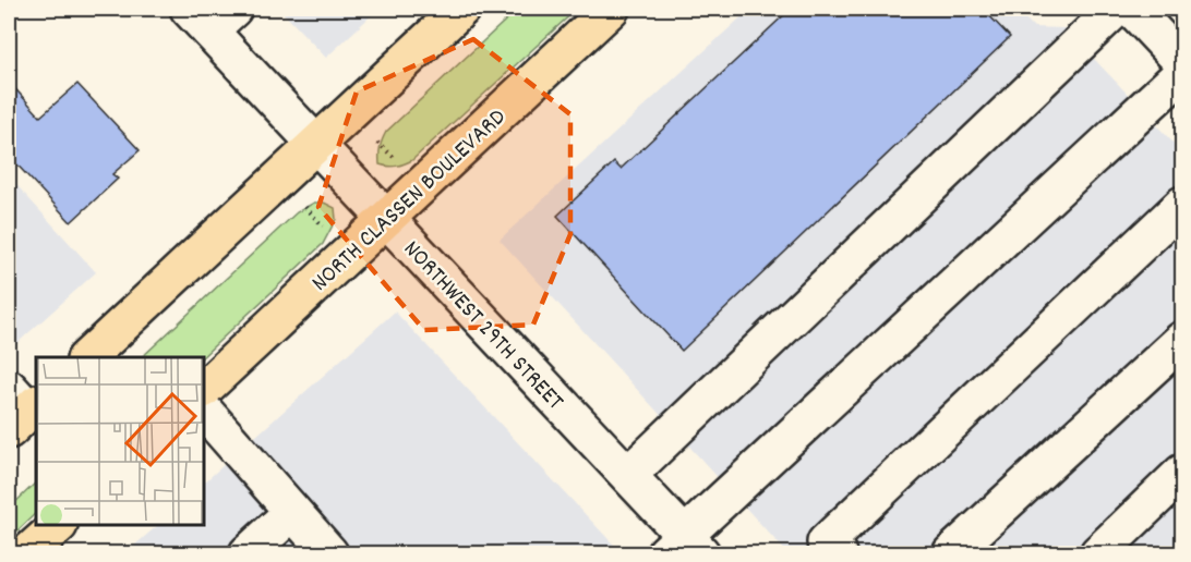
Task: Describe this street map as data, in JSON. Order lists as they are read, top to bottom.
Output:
{
  "streets": {
    "main road": ["NORTH CLASSEN BOULEVARD"],
    "street": ["NORTHWEST 29TH STREET"]
  },
  "crossings": [
    ["NORTH CLASSEN BOULEVARD", "NORTHWEST 29TH STREET"]
  ]
}
